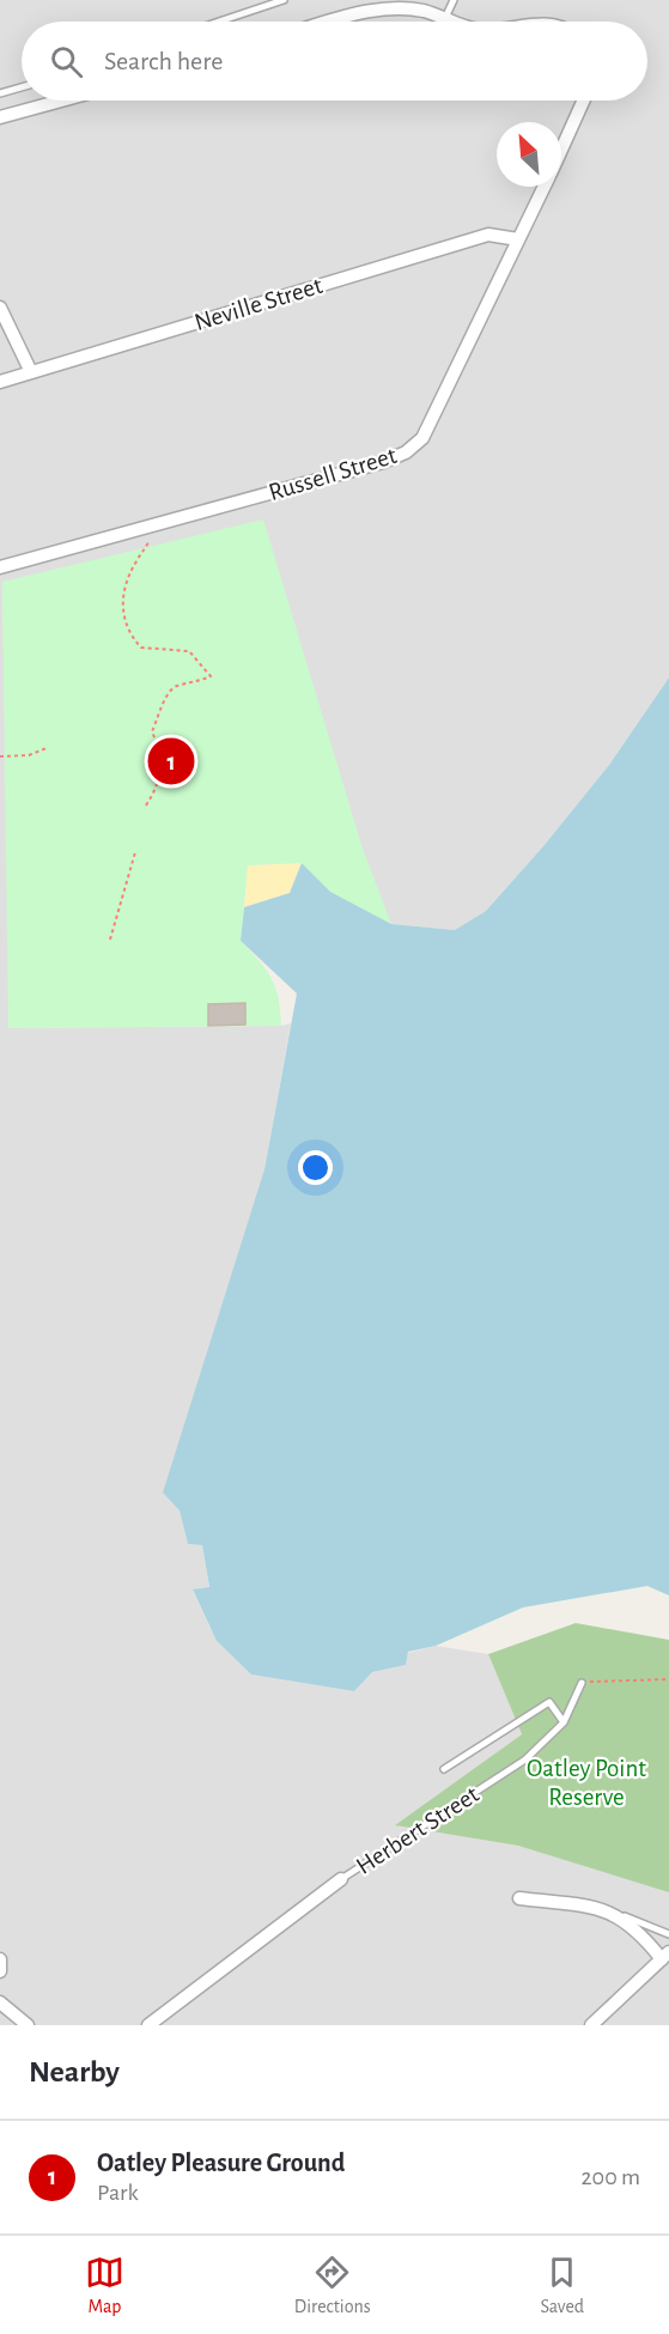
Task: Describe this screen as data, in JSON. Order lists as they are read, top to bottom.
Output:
{
  "streets": {
    "street": ["Neville Street", "Russell Street", "Herbert Street"]
  },
  "crossings": [
    ["Neville Street", "Russell Street"]
  ],
  "parks": ["Oatley Point Reserve"],
  "north": "top left",
  "page": {
    "search": "Search here",
    "pins": "1",
    "heading": "Nearby",
    "list": [
      {
        "mark": "1",
        "name": "Oatley Pleasure Ground",
        "note": "Park",
        "value": "200 m"
      }
    ],
    "nav": ["Map", "Directions", "Saved"]
  }
}
